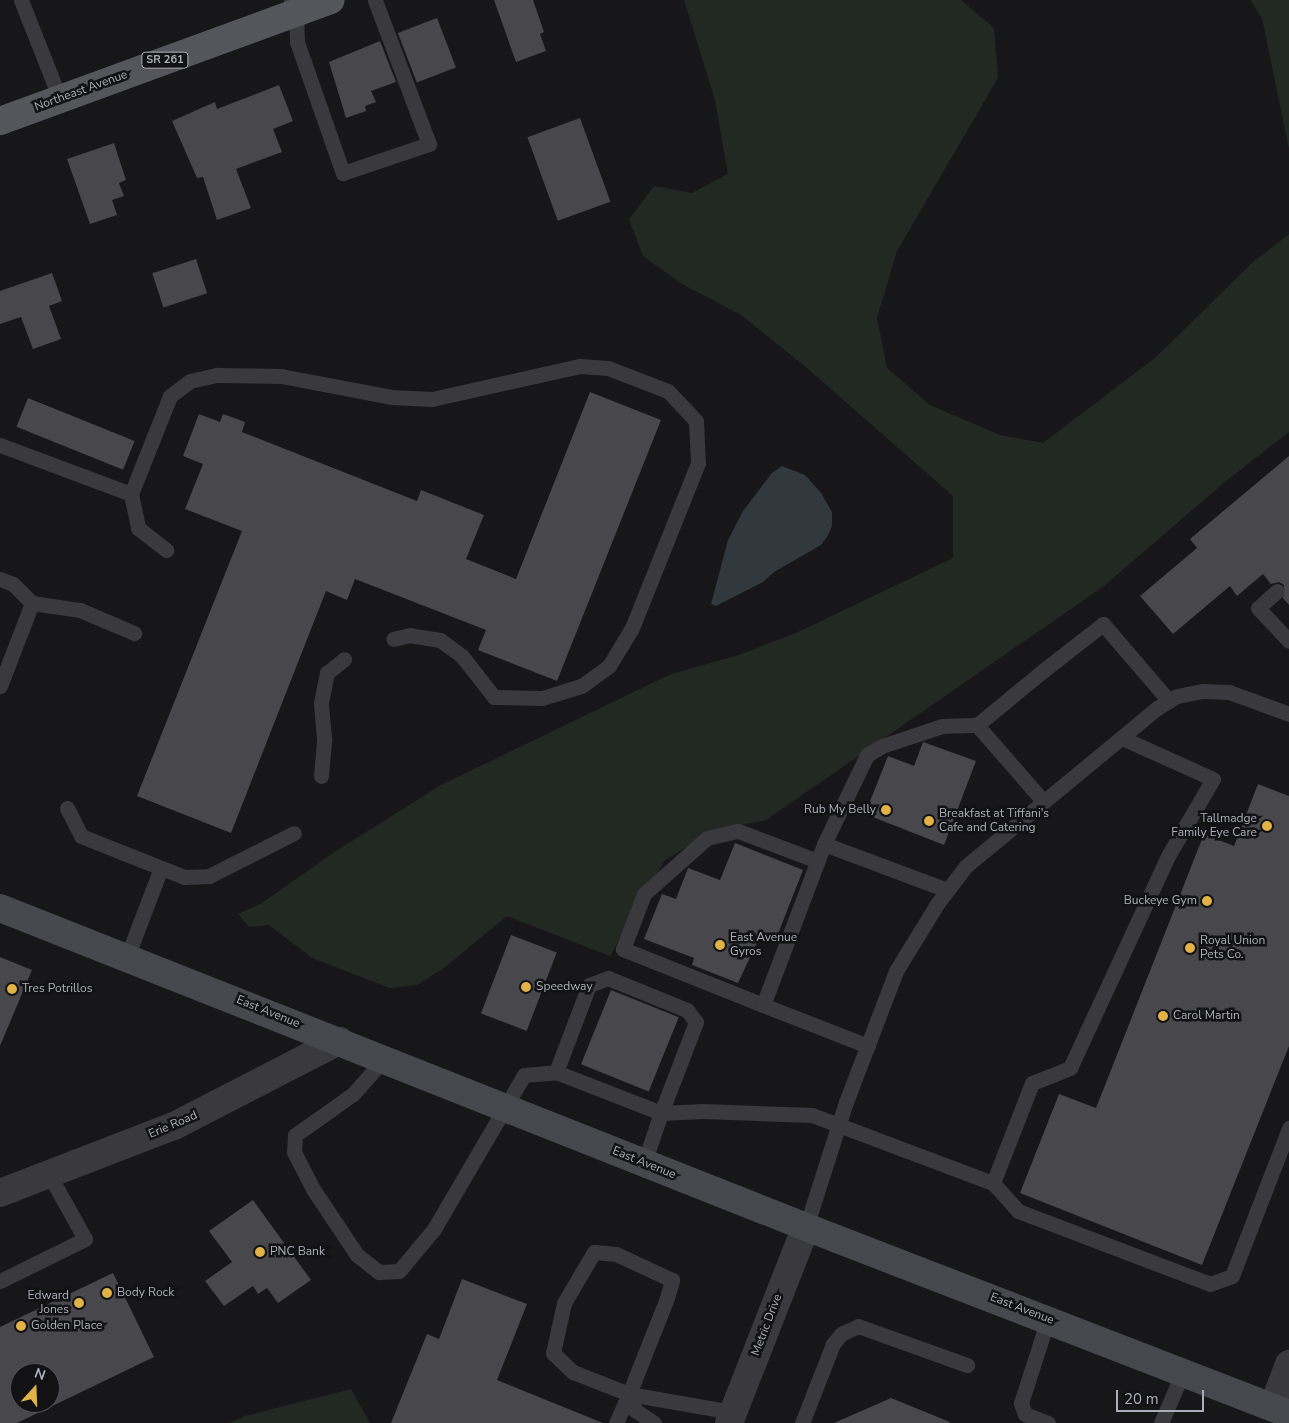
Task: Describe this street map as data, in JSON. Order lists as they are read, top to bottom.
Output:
{
  "streets": {
    "main road": ["SR 261", "Northeast Avenue", "East Avenue"],
    "street": ["Erie Road", "Metric Drive"]
  },
  "crossings": [
    ["East Avenue", "Erie Road"],
    ["East Avenue", "Metric Drive"]
  ],
  "places": [
    "Rub My Belly",
    "Breakfast at Tiffani's Cafe and Catering",
    "Tallmadge Family Eye Care",
    "Buckeye Gym",
    "East Avenue Gyros",
    "Royal Union Pets Co.",
    "Speedway",
    "Tres Potrillos",
    "Carol Martin",
    "PNC Bank",
    "Body Rock",
    "Edward Jones",
    "Golden Place"
  ],
  "scale_bar": "20 m",
  "north": "top"
}
